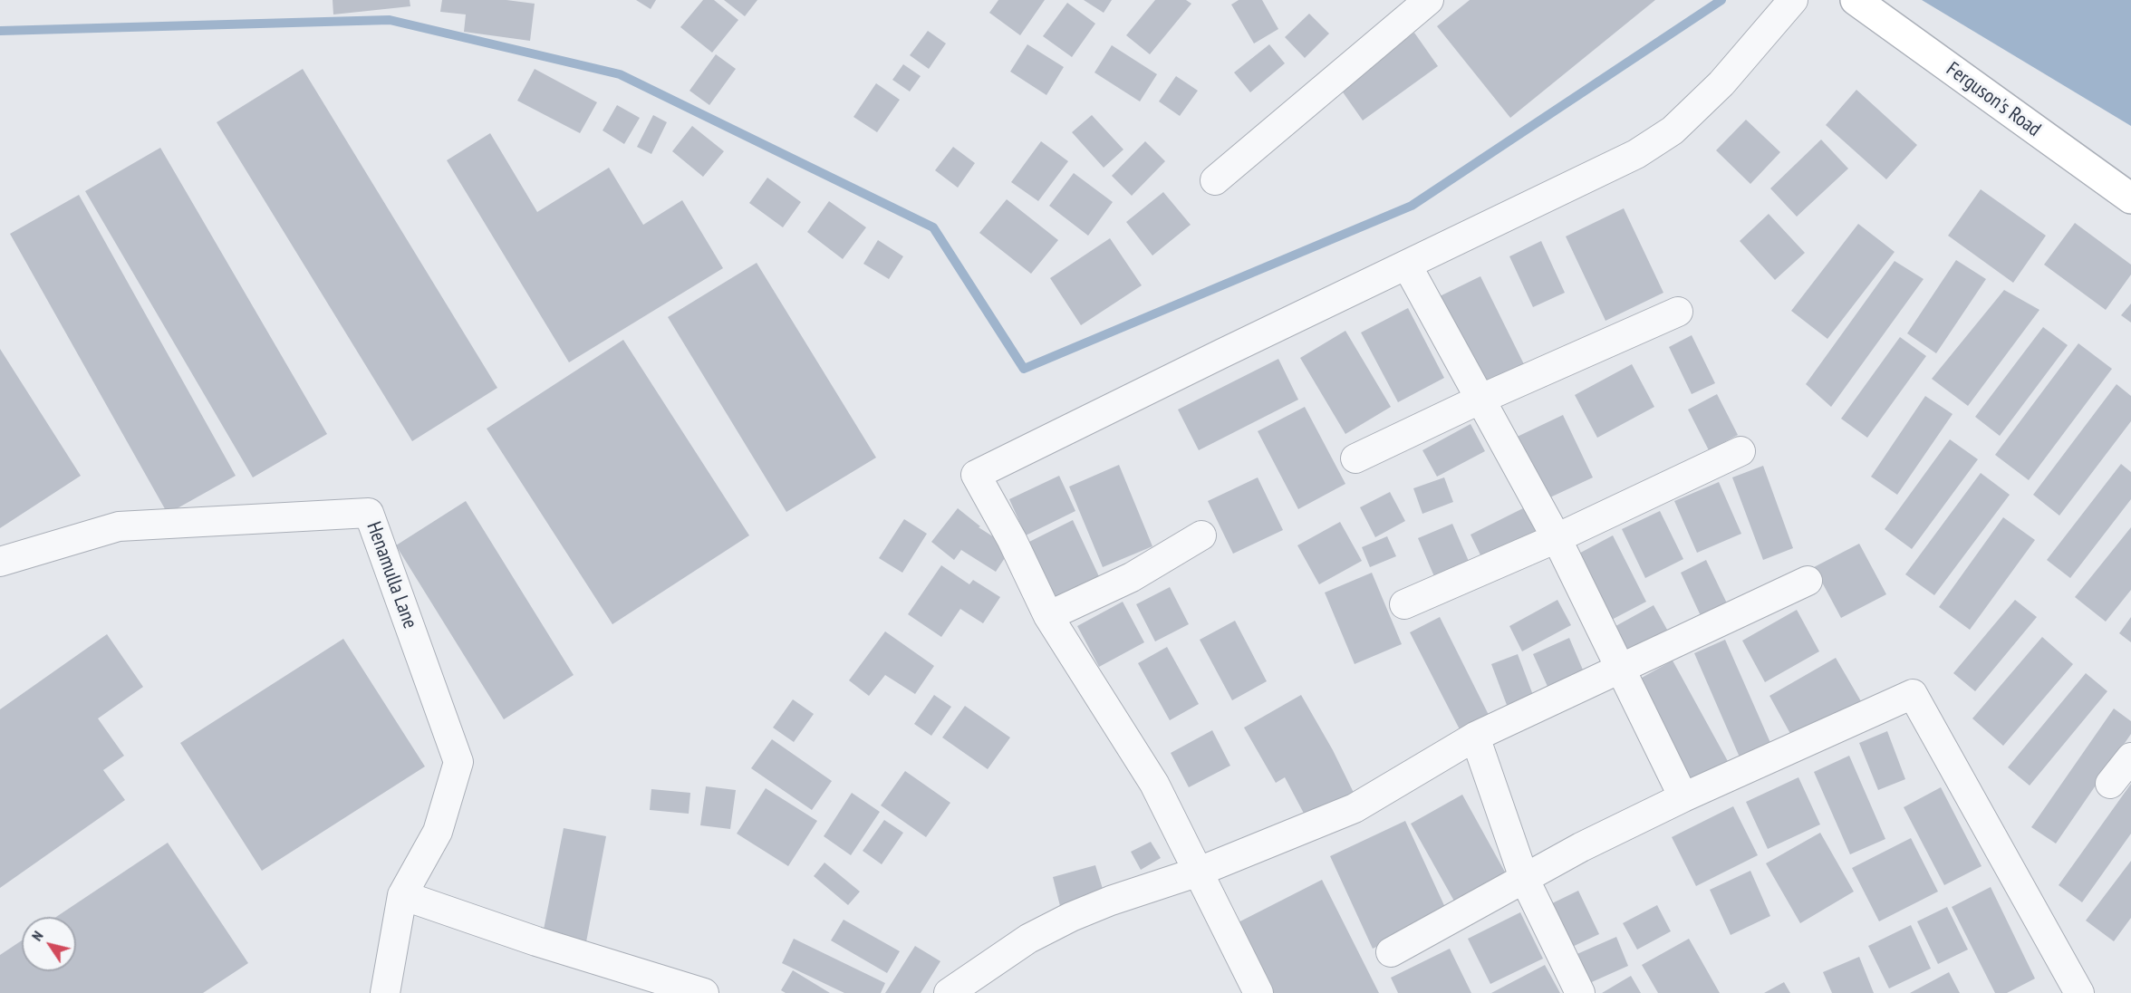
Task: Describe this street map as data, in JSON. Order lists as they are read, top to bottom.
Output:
{
  "streets": {
    "street": ["Ferguson's Road", "Henamulla Lane"]
  },
  "north": "top left"
}
